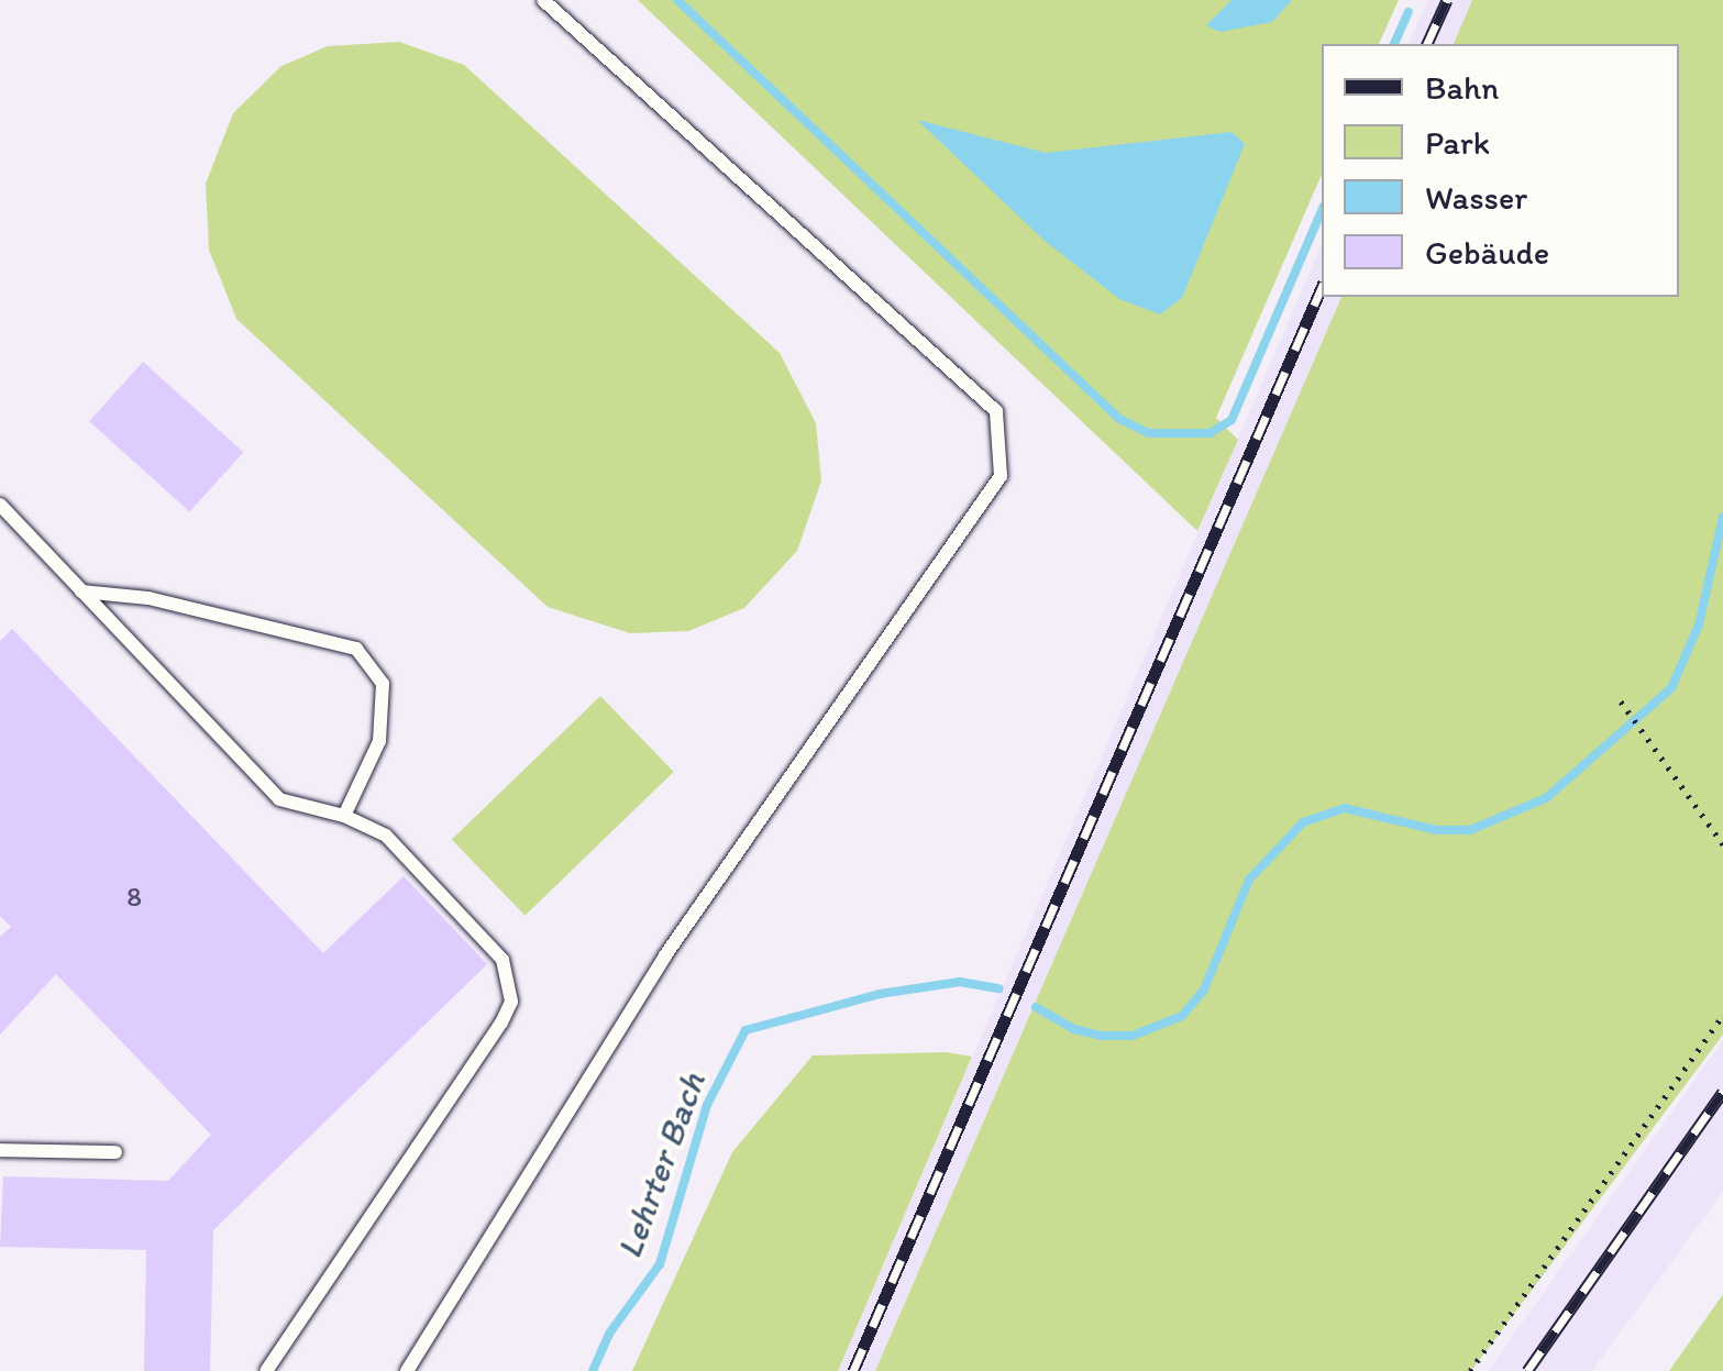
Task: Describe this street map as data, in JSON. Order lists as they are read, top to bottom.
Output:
{
  "water": ["Lehrter Bach"],
  "house_numbers": ["8"],
  "legend": [
    "Bahn",
    "Park",
    "Wasser",
    "Gebäude"
  ]
}
